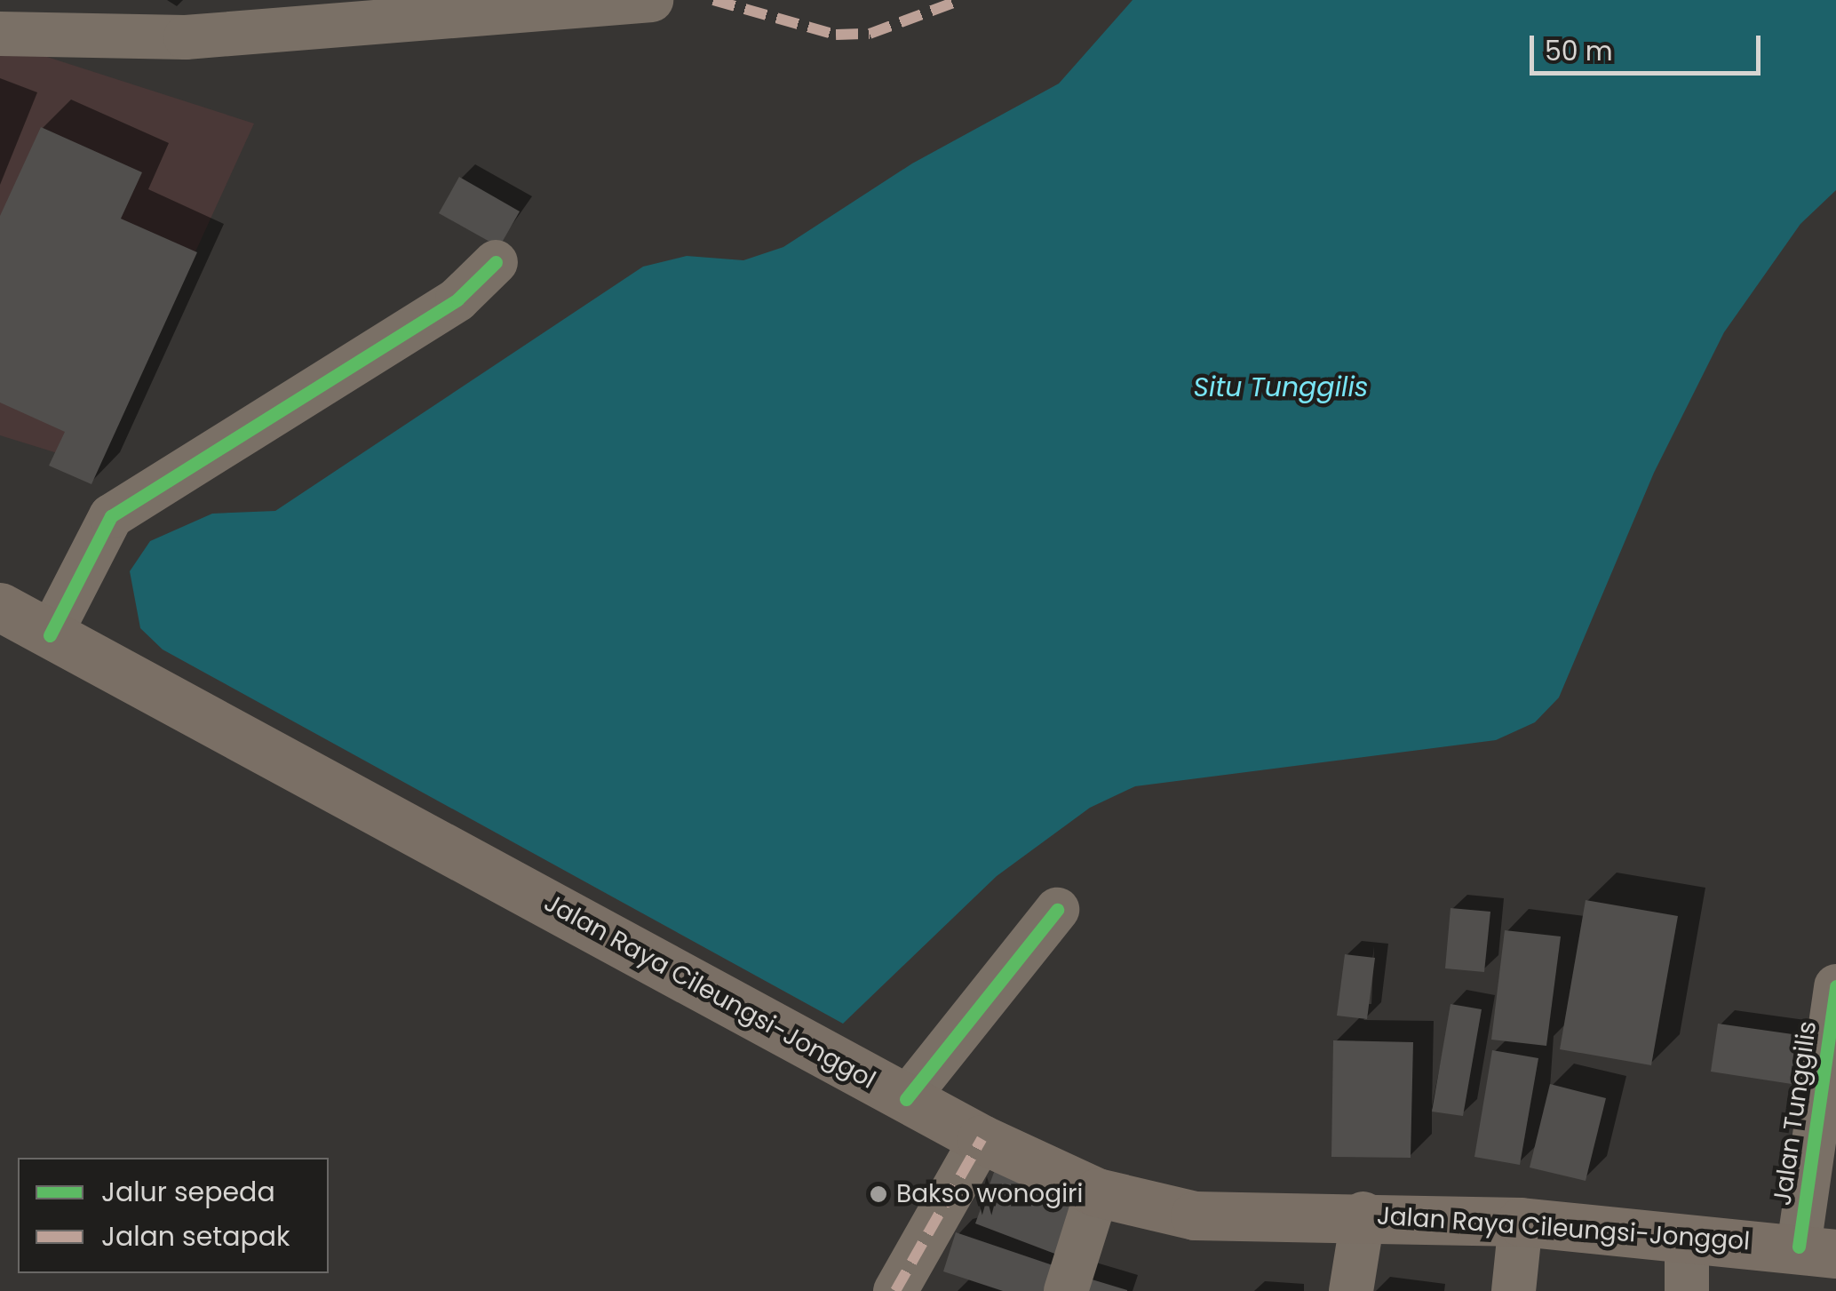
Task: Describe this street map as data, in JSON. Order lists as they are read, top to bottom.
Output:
{
  "streets": {
    "main road": ["Jalan Raya Cileungsi-Jonggol"],
    "street": ["Jalan Tunggilis"]
  },
  "crossings": [
    ["Jalan Raya Cileungsi-Jonggol", "Jalan Tunggilis"]
  ],
  "water": ["Situ Tunggilis"],
  "places": ["Bakso wonogiri"],
  "legend": ["Jalur sepeda", "Jalan setapak"],
  "scale_bar": "50 m"
}
